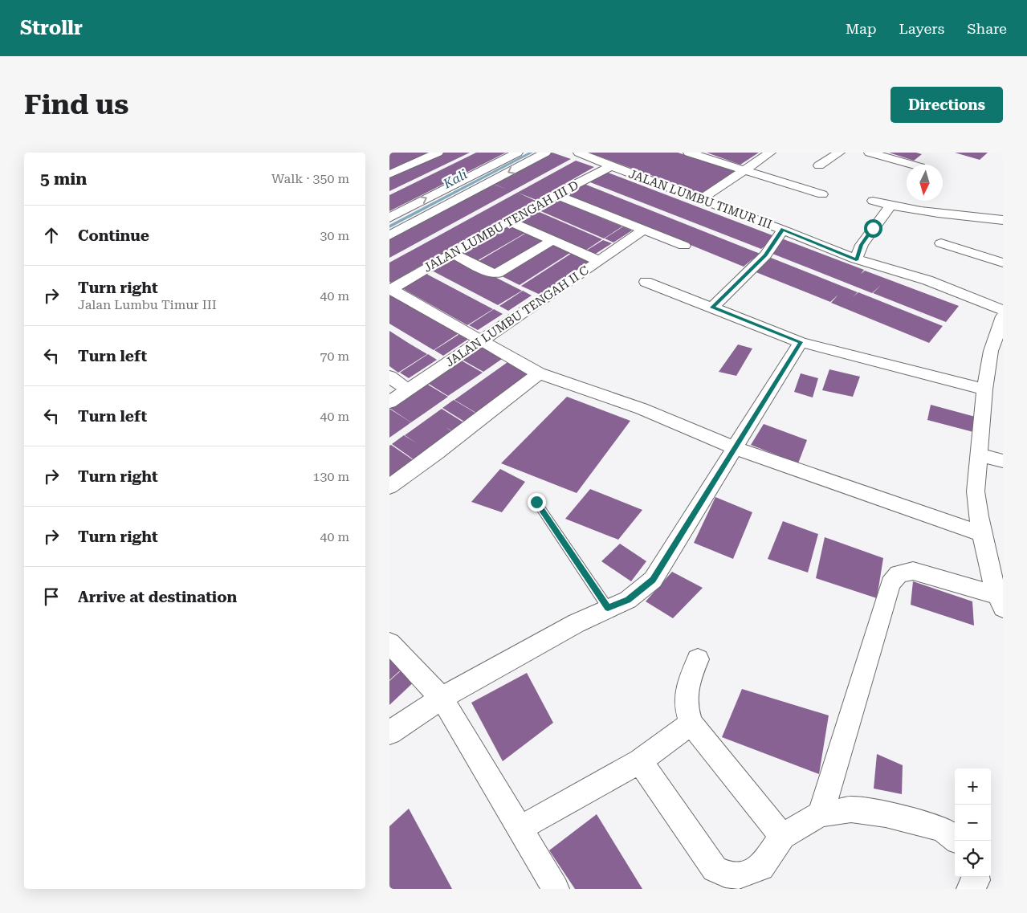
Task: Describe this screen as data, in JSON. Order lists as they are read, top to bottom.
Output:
{
  "streets": {
    "street": ["JALAN LUMBU TIMUR III", "JALAN LUMBU TENGAH III D", "JALAN LUMBU TENGAH II C"]
  },
  "crossings": [
    ["JALAN LUMBU TIMUR III", "JALAN LUMBU TENGAH III D"]
  ],
  "water": ["Kali"],
  "north": "bottom",
  "page": {
    "header": "Strollr",
    "nav": ["Map", "Layers", "Share"],
    "buttons": "Directions",
    "title": "Find us",
    "heading": ["5 min", "Walk · 350 m"],
    "list": [
      ["Continue", "30 m"],
      ["Turn right", "Jalan Lumbu Timur III", "40 m"],
      ["Turn left", "70 m"],
      ["Turn left", "40 m"],
      ["Turn right", "130 m"],
      ["Turn right", "40 m"],
      "Arrive at destination"
    ],
    "map_buttons": ["+", "−"]
  }
}
